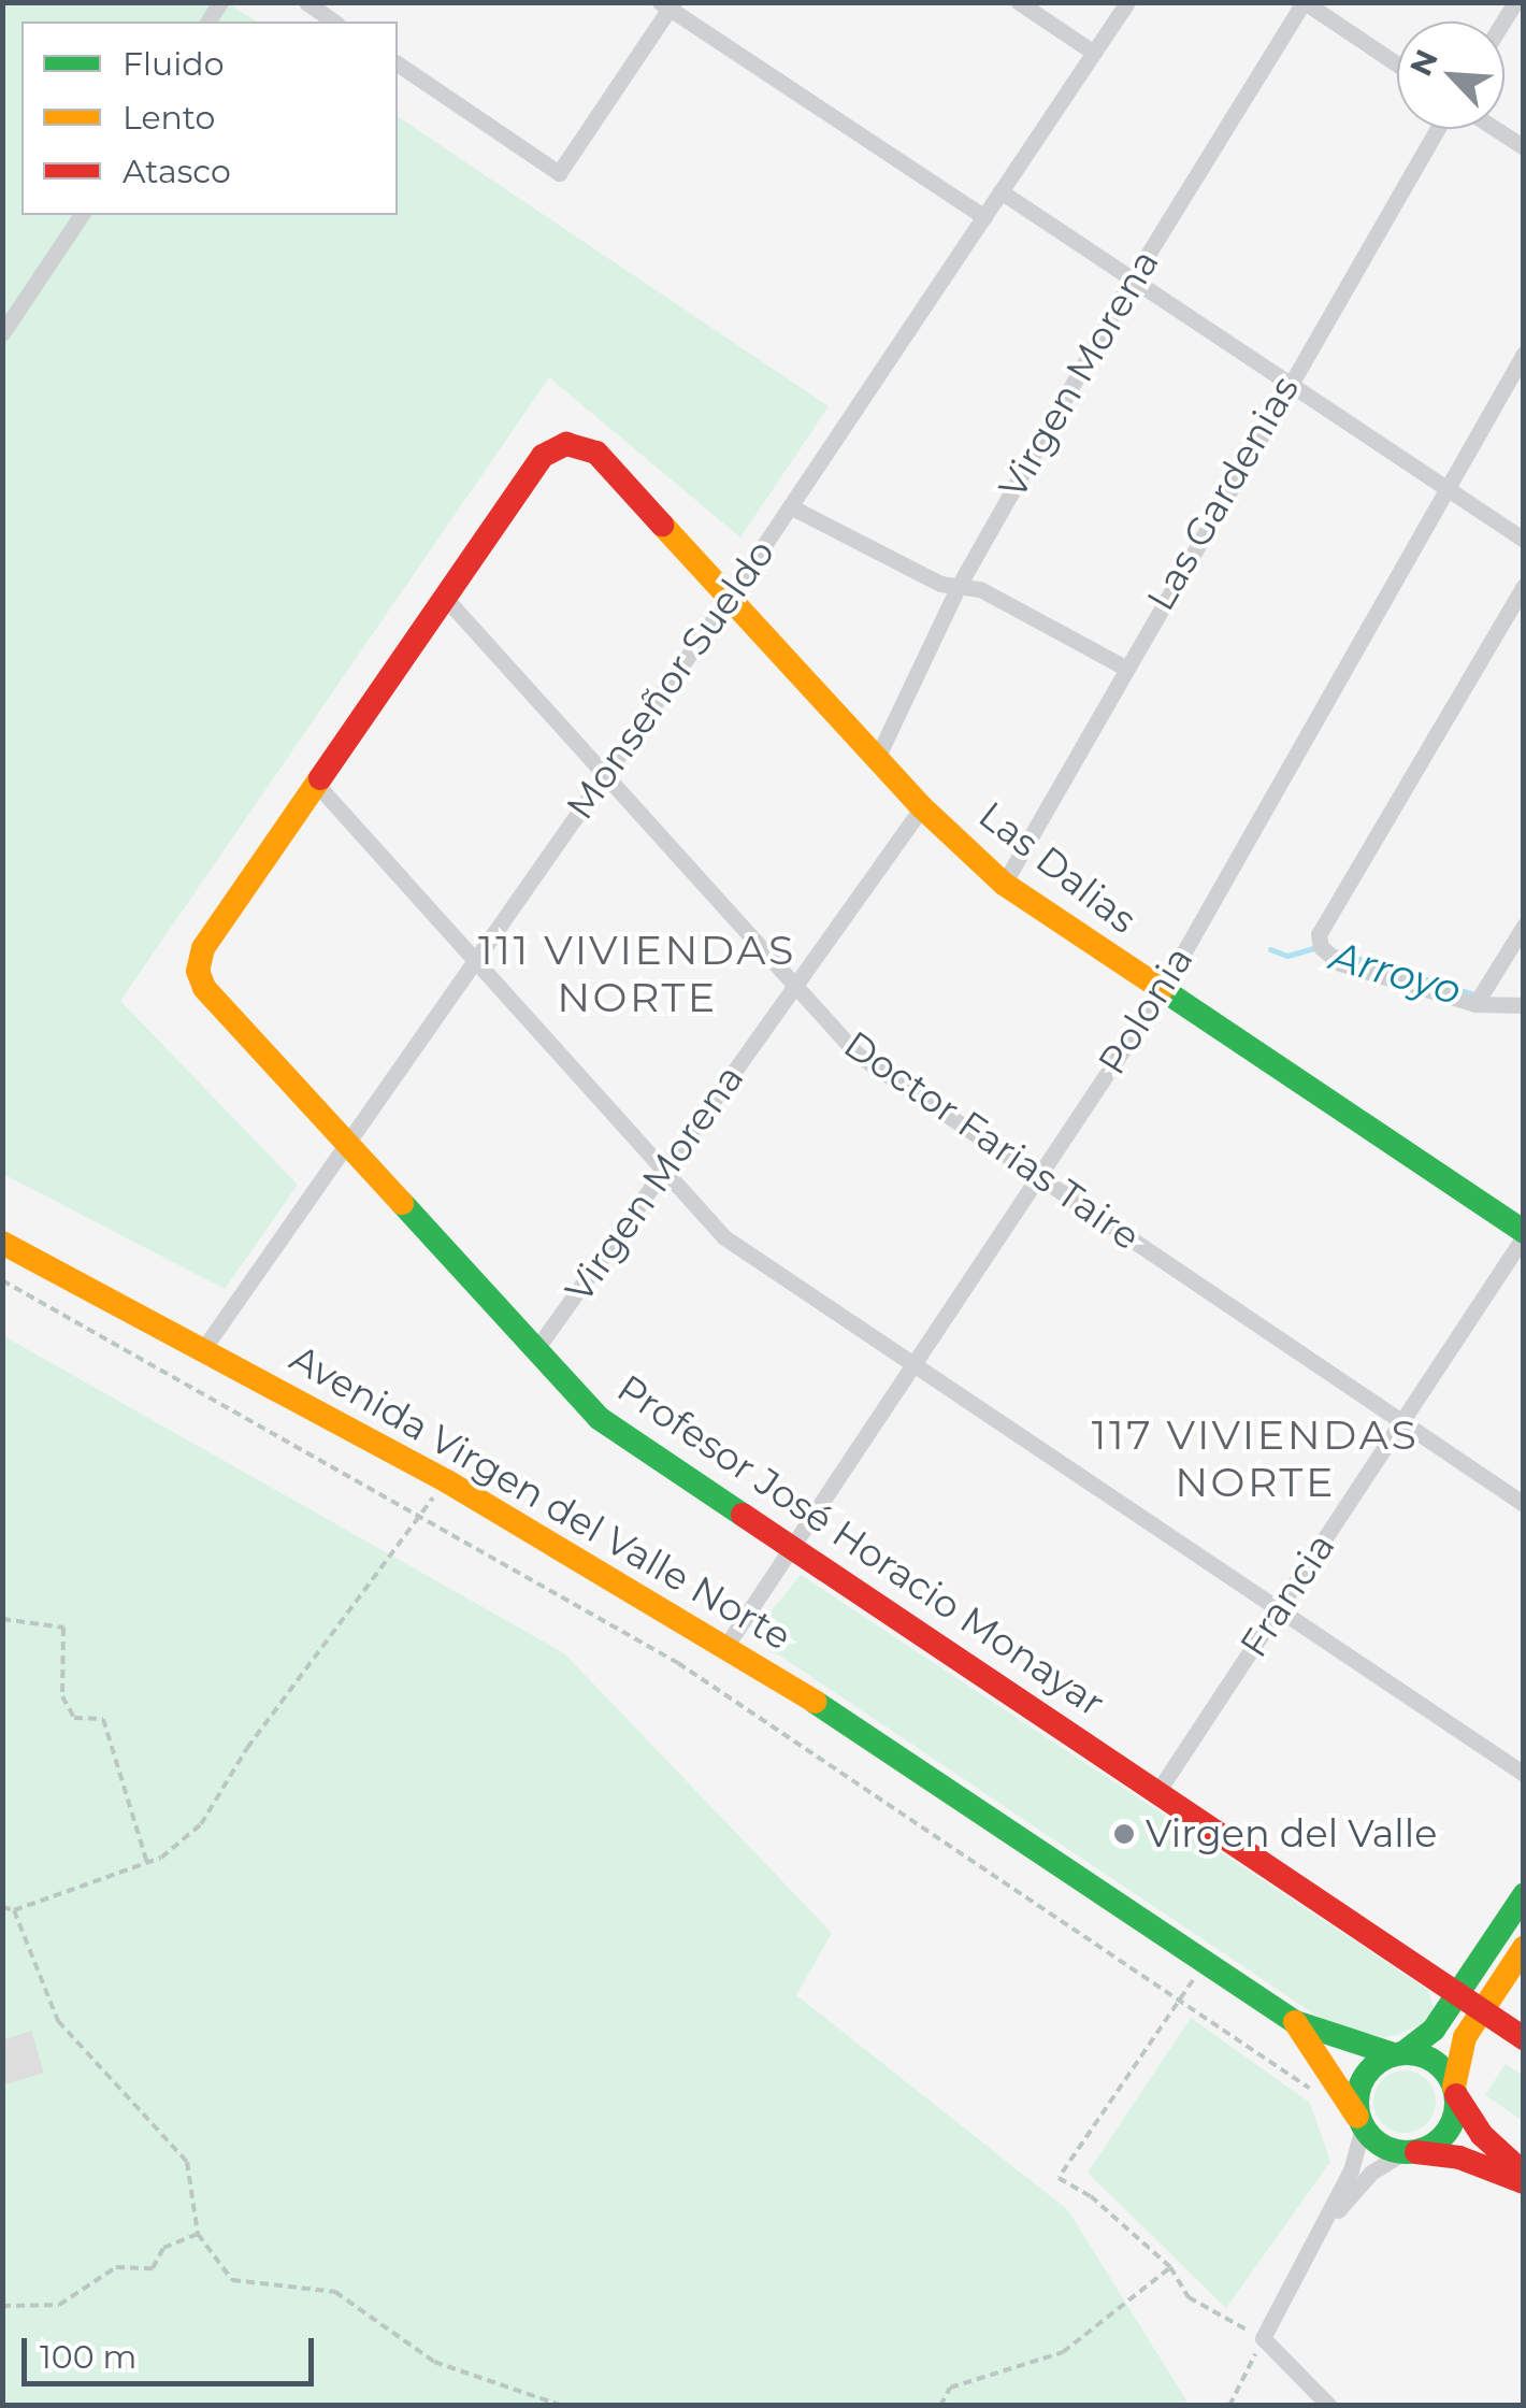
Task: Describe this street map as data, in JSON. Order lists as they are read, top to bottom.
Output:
{
  "streets": {
    "street": [
      "Virgen Morena",
      "Las Gardenias",
      "Monseñor Sueldo",
      "Las Dalias",
      "Polonia",
      "Doctor Farias Taire",
      "Avenida Virgen del Valle Norte",
      "Profesor José Horacio Monayar",
      "Francia"
    ]
  },
  "crossings": [
    ["Virgen Morena", "Las Dalias"],
    ["Virgen Morena", "Doctor Farias Taire"],
    ["Virgen Morena", "Profesor José Horacio Monayar"],
    ["Las Gardenias", "Las Dalias"],
    ["Monseñor Sueldo", "Las Dalias"],
    ["Monseñor Sueldo", "Doctor Farias Taire"],
    ["Monseñor Sueldo", "Avenida Virgen del Valle Norte"],
    ["Monseñor Sueldo", "Profesor José Horacio Monayar"],
    ["Las Dalias", "Polonia"],
    ["Las Dalias", "Doctor Farias Taire"],
    ["Las Dalias", "Francia"],
    ["Polonia", "Doctor Farias Taire"],
    ["Polonia", "Avenida Virgen del Valle Norte"],
    ["Polonia", "Profesor José Horacio Monayar"],
    ["Doctor Farias Taire", "Francia"],
    ["Profesor José Horacio Monayar", "Francia"]
  ],
  "districts": ["111 VIVIENDAS NORTE", "117 VIVIENDAS NORTE"],
  "water": ["Arroyo"],
  "places": ["Virgen del Valle"],
  "legend": ["Fluido", "Lento", "Atasco"],
  "scale_bar": "100 m",
  "north": "top left"
}
